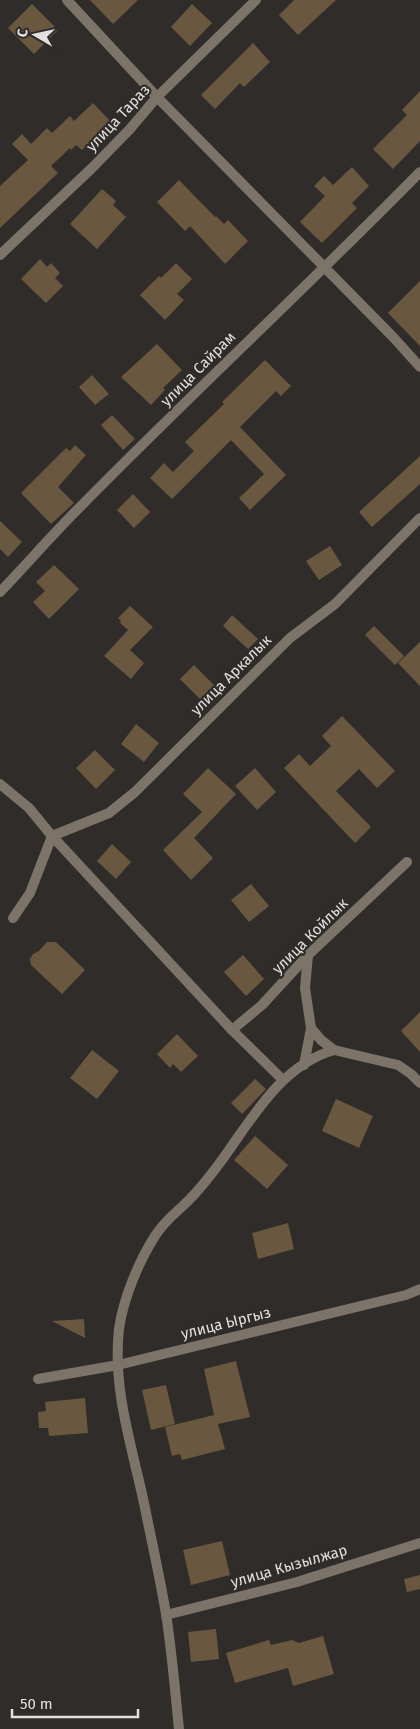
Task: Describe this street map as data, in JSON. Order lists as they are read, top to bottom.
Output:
{
  "streets": {
    "street": [
      "улица Тараз",
      "улица Сайрам",
      "улица Аркалык",
      "улица Койлык",
      "улица Ыргыз",
      "улица Кызылжар"
    ]
  },
  "scale_bar": "50 m",
  "north": "left"
}
